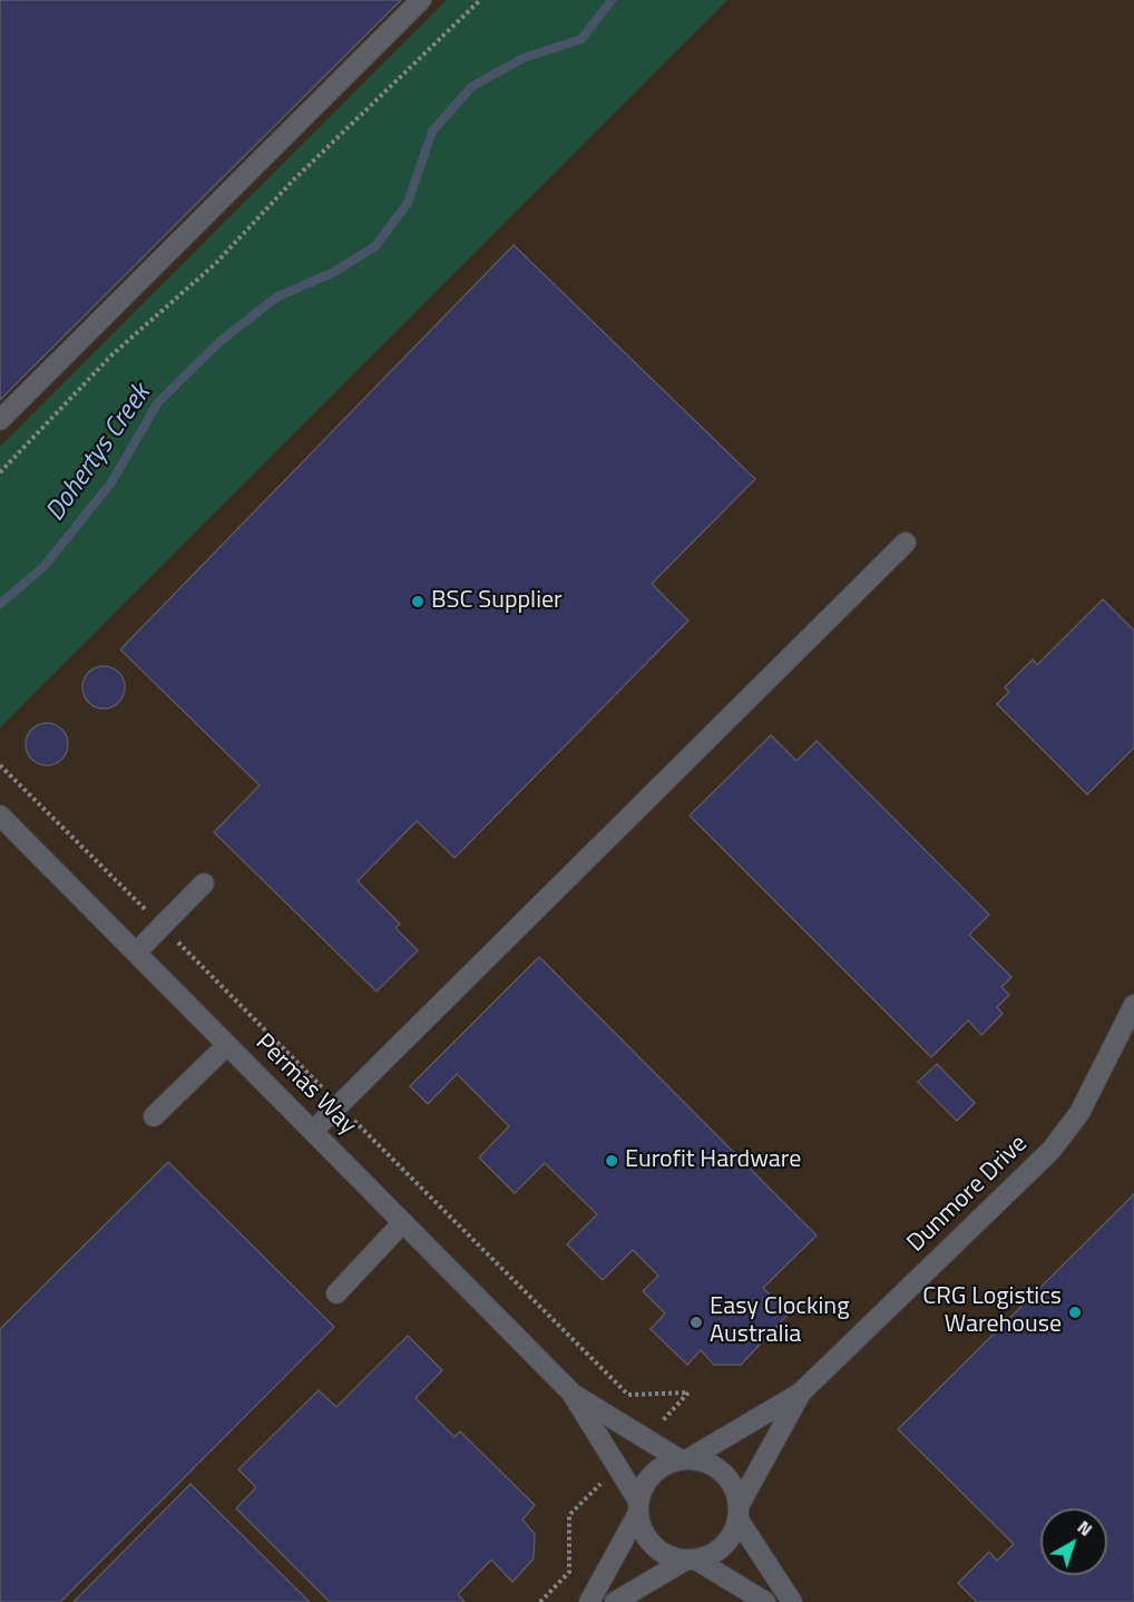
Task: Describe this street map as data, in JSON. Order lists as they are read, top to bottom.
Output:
{
  "streets": {
    "street": ["Permas Way", "Dunmore Drive"]
  },
  "crossings": [
    ["Permas Way", "Dunmore Drive"]
  ],
  "water": ["Dohertys Creek"],
  "places": [
    "BSC Supplier",
    "Eurofit Hardware",
    "CRG Logistics Warehouse",
    "Easy Clocking Australia"
  ],
  "north": "top right"
}
